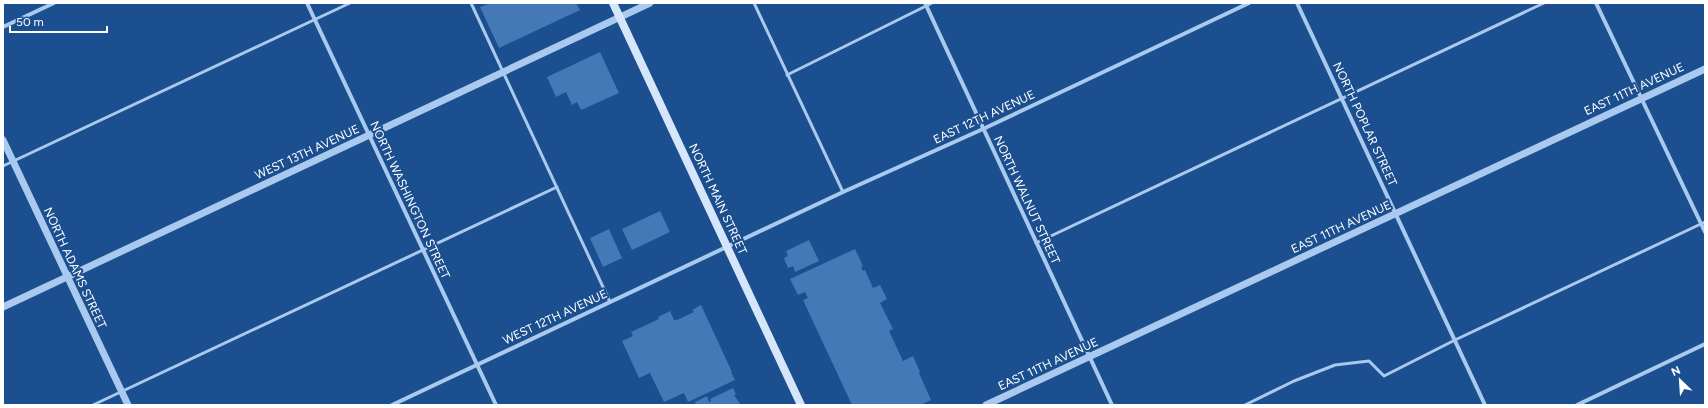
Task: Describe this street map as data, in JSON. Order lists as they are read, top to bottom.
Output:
{
  "streets": {
    "main road": ["NORTH MAIN STREET"],
    "street": [
      "EAST 11TH AVENUE",
      "EAST 12TH AVENUE",
      "NORTH POPLAR STREET",
      "WEST 13TH AVENUE",
      "NORTH WASHINGTON STREET",
      "NORTH WALNUT STREET",
      "NORTH ADAMS STREET",
      "WEST 12TH AVENUE"
    ]
  },
  "crossings": [
    ["EAST 11TH AVENUE", "NORTH POPLAR STREET"],
    ["EAST 11TH AVENUE", "NORTH WALNUT STREET"],
    ["EAST 12TH AVENUE", "NORTH MAIN STREET"],
    ["EAST 12TH AVENUE", "NORTH WALNUT STREET"],
    ["EAST 12TH AVENUE", "WEST 12TH AVENUE"],
    ["WEST 13TH AVENUE", "NORTH MAIN STREET"],
    ["WEST 13TH AVENUE", "NORTH WASHINGTON STREET"],
    ["WEST 13TH AVENUE", "NORTH ADAMS STREET"],
    ["NORTH MAIN STREET", "WEST 12TH AVENUE"],
    ["NORTH WASHINGTON STREET", "WEST 12TH AVENUE"]
  ],
  "scale_bar": "50 m",
  "north": "top left"
}
